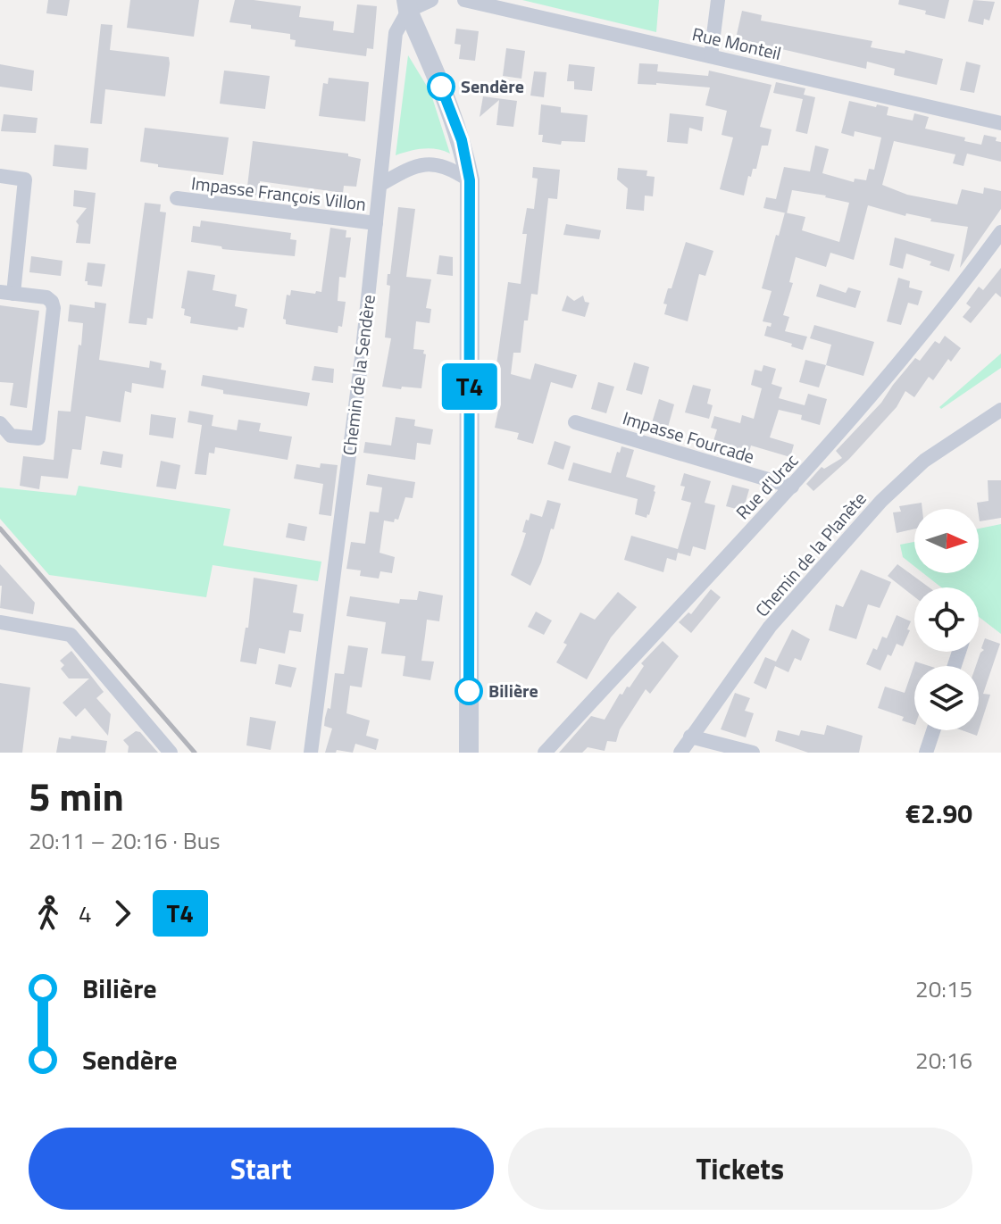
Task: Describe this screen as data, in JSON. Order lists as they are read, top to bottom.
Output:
{
  "streets": {
    "street": [
      "Rue Monteil",
      "Impasse François Villon",
      "Chemin de la Sendère",
      "Impasse Fourcade",
      "Rue d'Urac",
      "Chemin de la Planète"
    ]
  },
  "crossings": [
    ["Impasse François Villon", "Chemin de la Sendère"],
    ["Impasse Fourcade", "Rue d'Urac"]
  ],
  "places": ["Sendère", "Bilière"],
  "lines": ["bus line T4"],
  "north": "right",
  "page": {
    "on_map": "T4",
    "heading": ["5 min", "20:11 – 20:16 · Bus", "€2.90"],
    "legs": ["4", "T4"],
    "list": [
      {
        "name": "Bilière",
        "value": "20:15"
      },
      {
        "name": "Sendère",
        "value": "20:16"
      }
    ],
    "buttons": ["Start", "Tickets"]
  }
}
